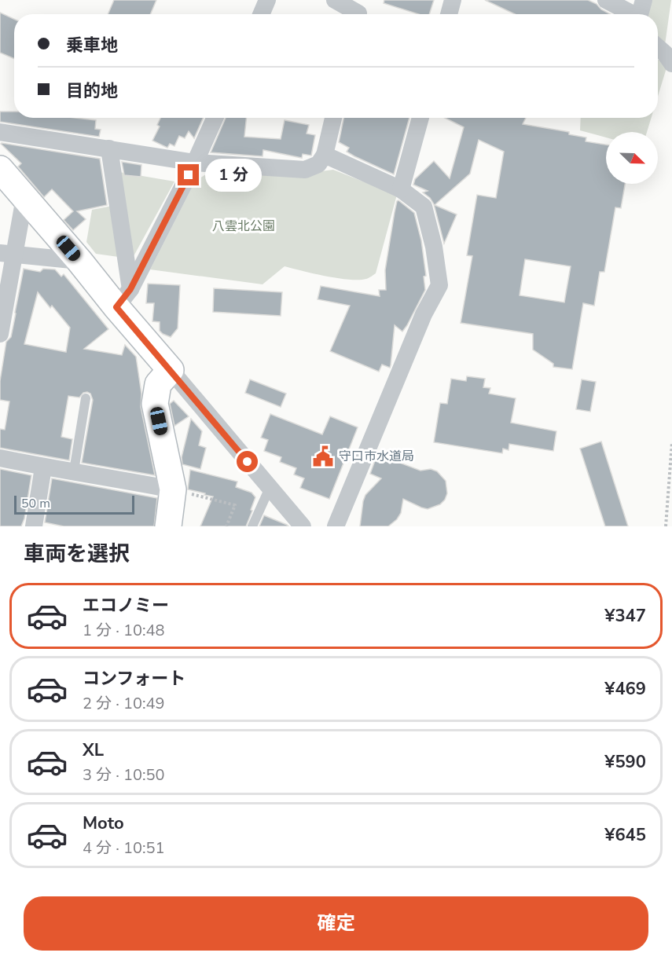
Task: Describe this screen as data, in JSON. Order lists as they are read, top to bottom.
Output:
{
  "parks": ["八雲北公園"],
  "places": {
    "public building": ["守口市水道局"]
  },
  "scale_bar": "50 m",
  "north": "bottom right",
  "page": {
    "banner": ["乗車地", "目的地"],
    "bubble": "1 分",
    "scale": "50 m",
    "heading": "車両を選択",
    "list": [
      {
        "name": "エコノミー",
        "note": "1 分 · 10:48",
        "value": "¥347"
      },
      {
        "name": "コンフォート",
        "note": "2 分 · 10:49",
        "value": "¥469"
      },
      {
        "name": "XL",
        "note": "3 分 · 10:50",
        "value": "¥590"
      },
      {
        "name": "Moto",
        "note": "4 分 · 10:51",
        "value": "¥645"
      }
    ],
    "buttons": "確定"
  }
}
